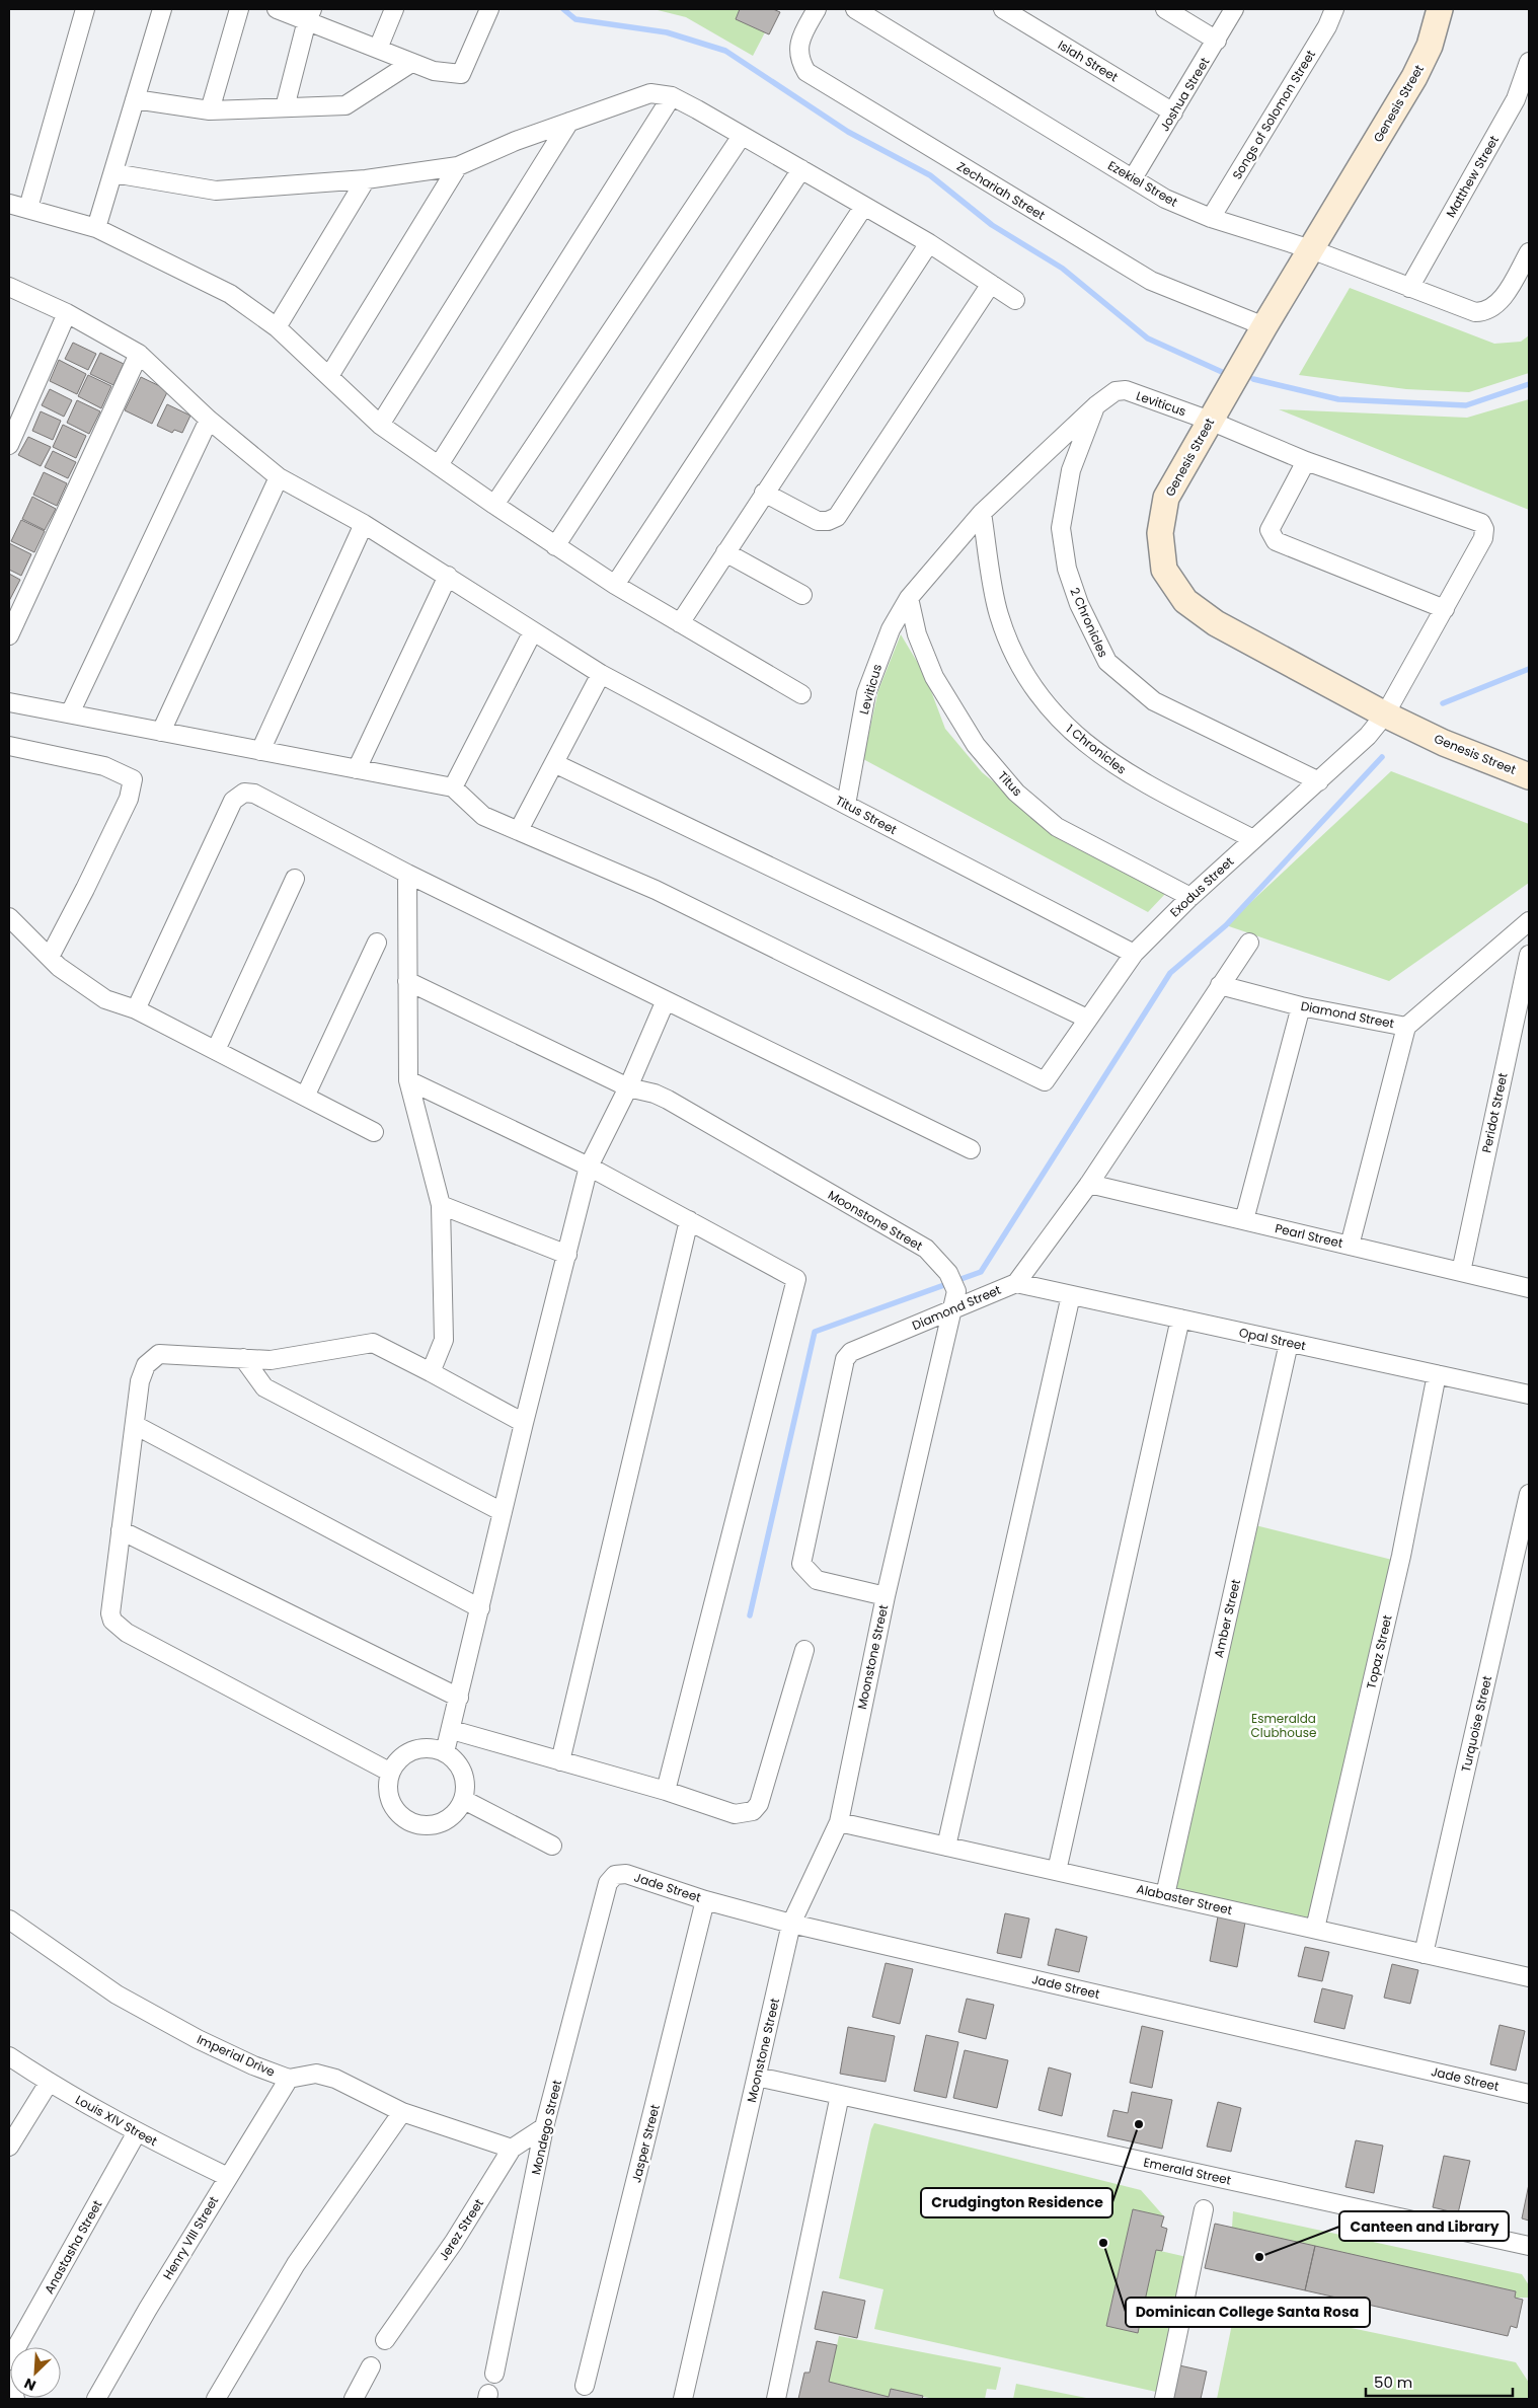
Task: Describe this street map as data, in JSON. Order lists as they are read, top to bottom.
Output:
{
  "streets": {
    "street": [
      "Isiah Street",
      "Joshua Street",
      "Genesis Street",
      "Songs of Solomon Street",
      "Matthew Street",
      "Ezekiel Street",
      "Zechariah Street",
      "Leviticus",
      "2 Chronicles",
      "1 Chronicles",
      "Titus",
      "Titus Street",
      "Exodus Street",
      "Diamond Street",
      "Peridot Street",
      "Moonstone Street",
      "Pearl Street",
      "Opal Street",
      "Amber Street",
      "Topaz Street",
      "Turquoise Street",
      "Jade Street",
      "Alabaster Street",
      "Imperial Drive",
      "Louis XIV Street",
      "Mondego Street",
      "Jasper Street",
      "Emerald Street",
      "Jerez Street",
      "Henry VIII Street",
      "Anastasha Street"
    ]
  },
  "crossings": [
    ["Isiah Street", "Joshua Street"],
    ["Joshua Street", "Ezekiel Street"],
    ["Genesis Street", "Ezekiel Street"],
    ["Genesis Street", "Zechariah Street"],
    ["Genesis Street", "Leviticus"],
    ["Genesis Street", "Exodus Street"],
    ["Songs of Solomon Street", "Ezekiel Street"],
    ["Matthew Street", "Ezekiel Street"],
    ["Leviticus", "2 Chronicles"],
    ["Leviticus", "1 Chronicles"],
    ["Leviticus", "Titus"],
    ["Leviticus", "Titus Street"],
    ["Leviticus", "Exodus Street"],
    ["2 Chronicles", "Exodus Street"],
    ["1 Chronicles", "Exodus Street"],
    ["Titus", "Exodus Street"],
    ["Titus Street", "Exodus Street"],
    ["Diamond Street", "Moonstone Street"],
    ["Diamond Street", "Pearl Street"],
    ["Diamond Street", "Opal Street"],
    ["Peridot Street", "Pearl Street"],
    ["Moonstone Street", "Jade Street"],
    ["Moonstone Street", "Alabaster Street"],
    ["Moonstone Street", "Emerald Street"],
    ["Opal Street", "Amber Street"],
    ["Opal Street", "Topaz Street"],
    ["Amber Street", "Alabaster Street"],
    ["Topaz Street", "Alabaster Street"],
    ["Turquoise Street", "Alabaster Street"],
    ["Jade Street", "Mondego Street"],
    ["Jade Street", "Jasper Street"],
    ["Imperial Drive", "Jerez Street"],
    ["Imperial Drive", "Henry VIII Street"],
    ["Louis XIV Street", "Henry VIII Street"],
    ["Louis XIV Street", "Anastasha Street"],
    ["Mondego Street", "Jerez Street"]
  ],
  "parks": ["Esmeralda Clubhouse"],
  "places": ["Crudgington Residence", "Dominican College Santa Rosa", "Canteen and Library"],
  "scale_bar": "50 m",
  "north": "bottom left"
}
